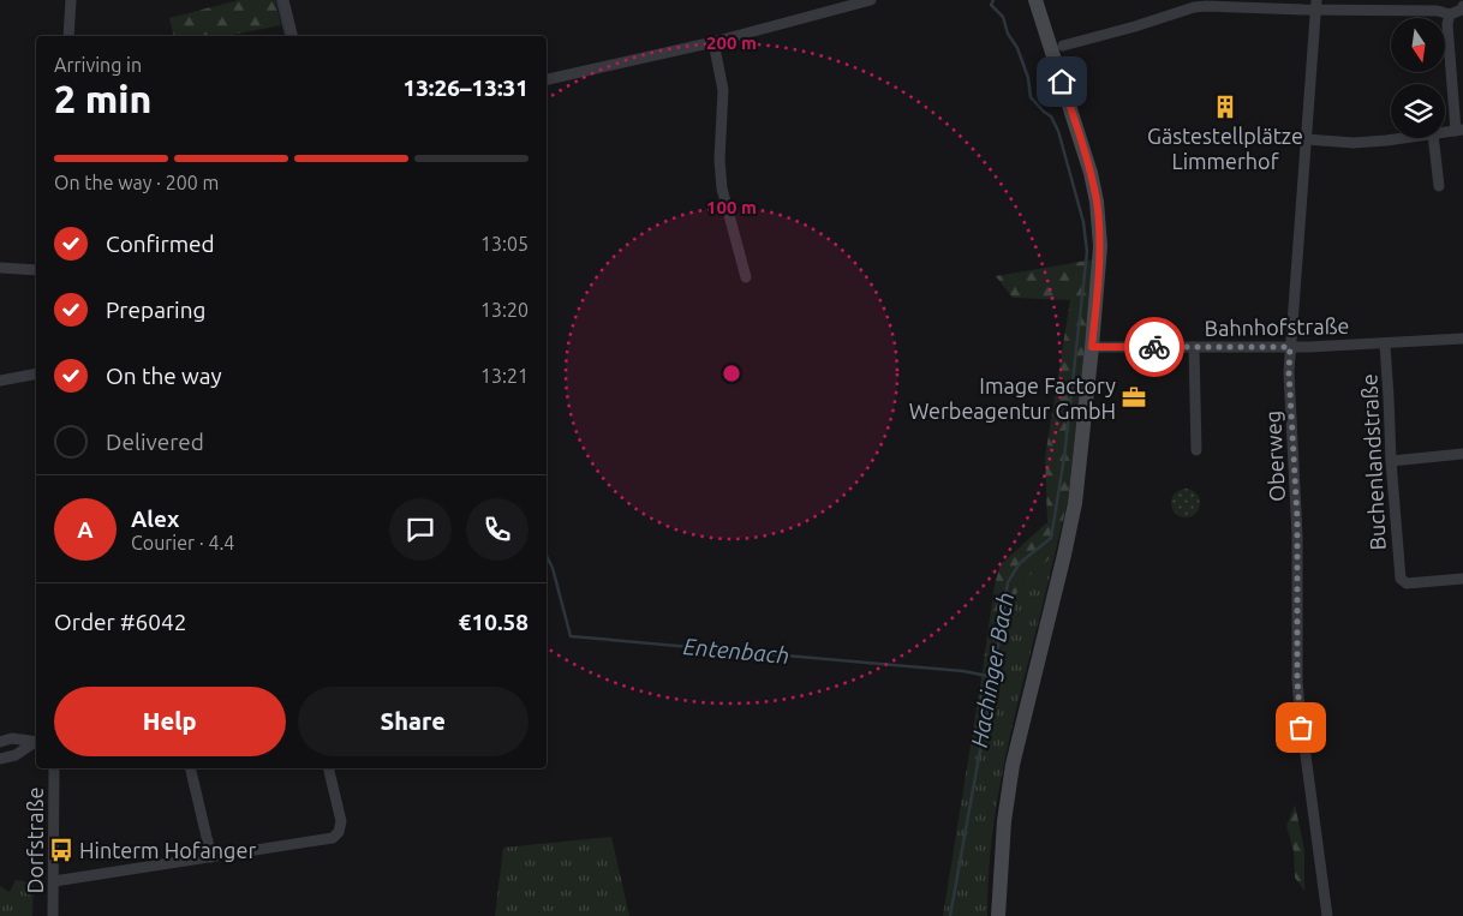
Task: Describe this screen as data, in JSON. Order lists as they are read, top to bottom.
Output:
{
  "streets": {
    "street": [
      "Bahnhofstraße",
      "Oberweg",
      "Buchenlandstraße",
      "Dorfstraße"
    ]
  },
  "crossings": [
    ["Bahnhofstraße", "Oberweg"],
    ["Bahnhofstraße", "Buchenlandstraße"]
  ],
  "water": ["Entenbach", "Hachinger Bach"],
  "places": {
    "building": ["Gästestellplätze Limmerhof"],
    "office": ["Image Factory Werbeagentur GmbH"],
    "bus stop": ["Hinterm Hofanger"]
  },
  "north": "bottom",
  "page": {
    "heading": ["2 min", "Arriving in", "13:26–13:31"],
    "panel": [
      "Alex",
      "Courier · 4.4",
      "Order #6042",
      "€10.58"
    ],
    "bar": "On the way · 200 m",
    "list": [
      ["Confirmed", "13:05"],
      ["Preparing", "13:20"],
      ["On the way", "13:21"],
      "Delivered"
    ],
    "round": "A",
    "buttons": ["Help", "Share"]
  },
  "rings": ["200 m", "100 m"]
}
